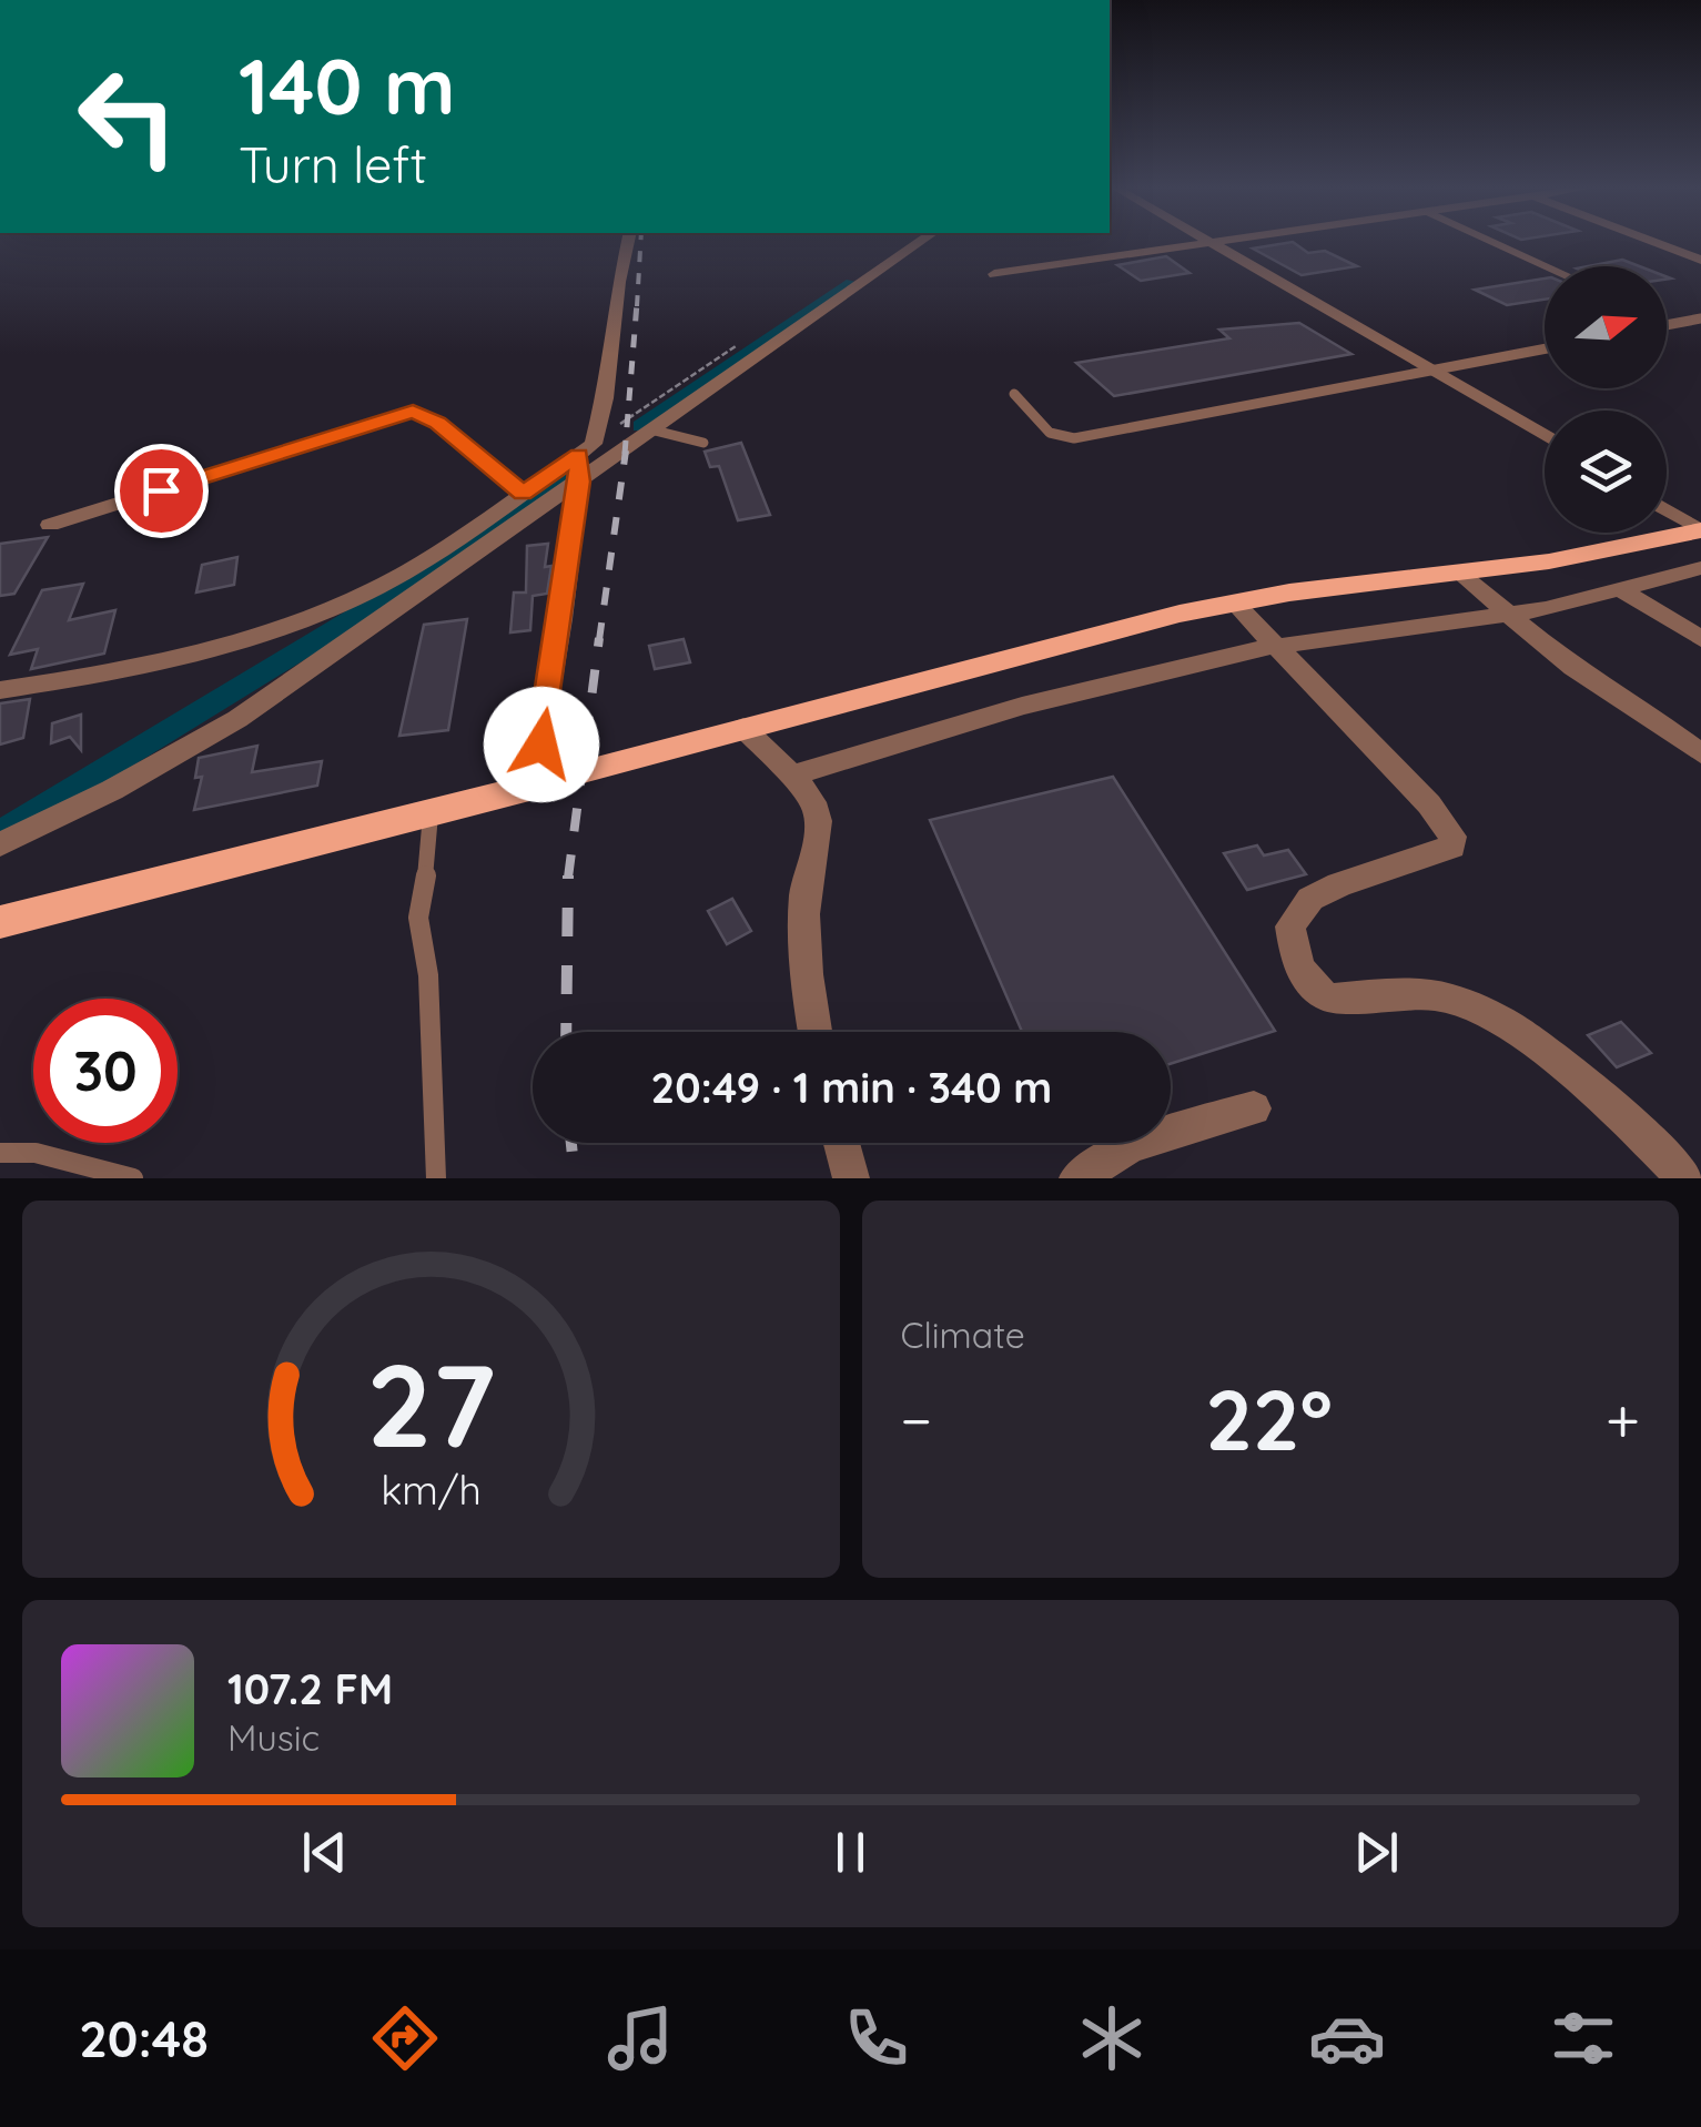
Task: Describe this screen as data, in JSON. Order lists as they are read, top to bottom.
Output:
{
  "north": "right",
  "page": {
    "turn": ["140 m", "Turn left"],
    "limit": "30",
    "trip": "20:49 · 1 min · 340 m",
    "tile": "Climate",
    "heat": ["−", "22°", "+"],
    "song": ["107.2 FM", "Music"],
    "tabs": "20:48",
    "gauge": ["27", "km/h"]
  }
}
